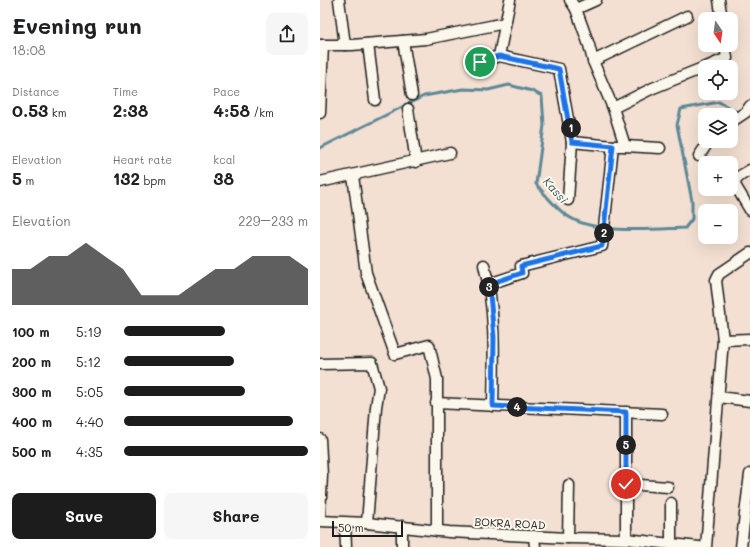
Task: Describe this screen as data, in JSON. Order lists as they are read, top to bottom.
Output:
{
  "streets": {
    "street": ["BOKRA ROAD"]
  },
  "water": ["Kassi"],
  "scale_bar": "50 m",
  "north": "bottom",
  "page": {
    "heading": ["Evening run", "18:08"],
    "map_buttons": ["+", "−"],
    "stats": [
      ["Distance", "0.53 km"],
      ["Time", "2:38"],
      ["Pace", "4:58 /km"],
      ["Elevation", "5 m"],
      ["Heart rate", "132 bpm"],
      ["kcal", "38"]
    ],
    "pins": [
      "1",
      "2",
      "3",
      "4",
      "5"
    ],
    "chart": ["Elevation", "229–233 m"],
    "list": [
      {
        "name": "100 m",
        "note": "5:19"
      },
      {
        "name": "200 m",
        "note": "5:12"
      },
      {
        "name": "300 m",
        "note": "5:05"
      },
      {
        "name": "400 m",
        "note": "4:40"
      },
      {
        "name": "500 m",
        "note": "4:35"
      }
    ],
    "buttons": ["Save", "Share"],
    "scale": "50 m"
  }
}
